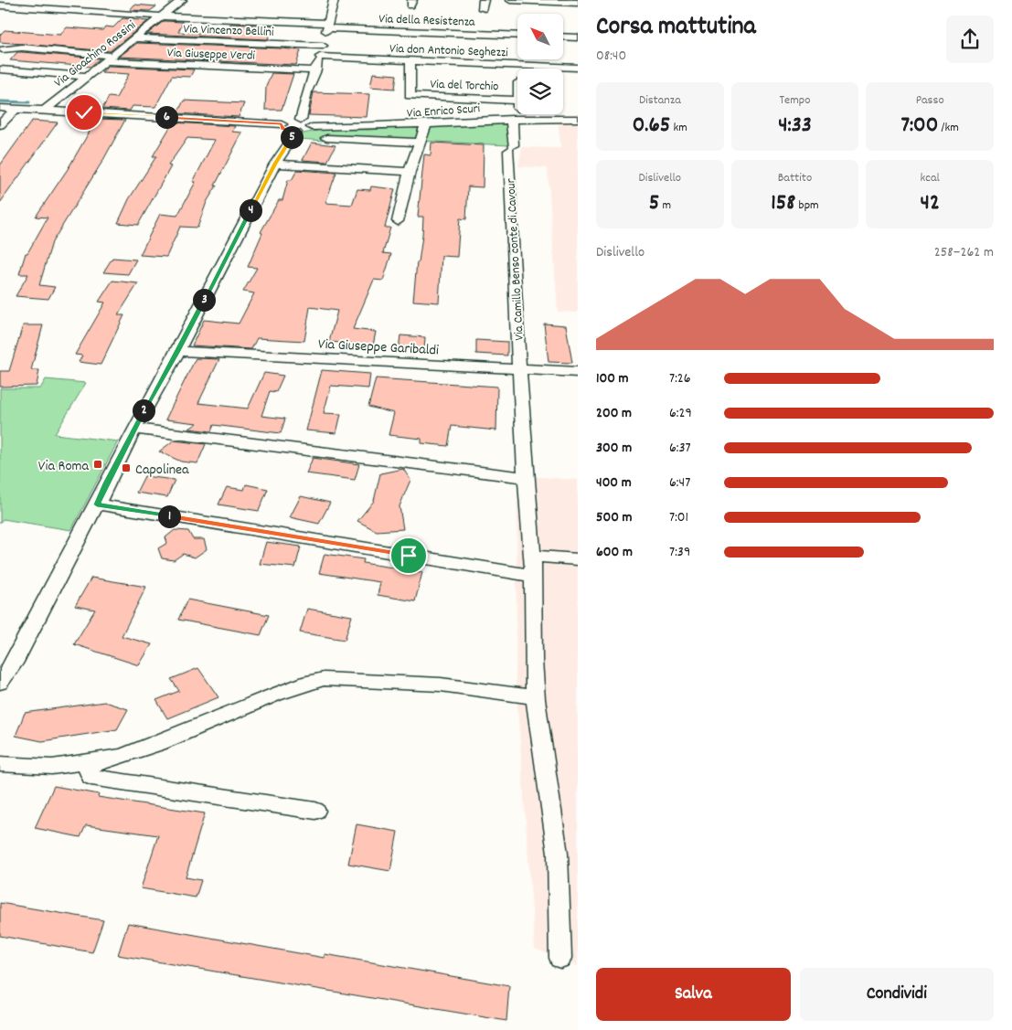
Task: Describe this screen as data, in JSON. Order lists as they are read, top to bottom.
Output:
{
  "streets": {
    "street": [
      "Via della Resistenza",
      "Via Vincenzo Bellini",
      "Via don Antonio Seghezzi",
      "Via Gioachino Rossini",
      "Via Giuseppe Verdi",
      "Via del Torchio",
      "Via Enrico Scuri",
      "Via Camillo Benso conte di Cavour",
      "Via Giuseppe Garibaldi"
    ]
  },
  "crossings": [
    ["Via della Resistenza", "Via Gioachino Rossini"],
    ["Via Vincenzo Bellini", "Via Gioachino Rossini"],
    ["Via don Antonio Seghezzi", "Via del Torchio"],
    ["Via Gioachino Rossini", "Via Giuseppe Verdi"],
    ["Via del Torchio", "Via Enrico Scuri"],
    ["Via del Torchio", "Via Camillo Benso conte di Cavour"],
    ["Via Camillo Benso conte di Cavour", "Via Giuseppe Garibaldi"]
  ],
  "places": {
    "transit": ["Via Roma", "Capolinea"]
  },
  "north": "top left",
  "page": {
    "heading": ["Corsa mattutina", "08:40"],
    "stats": [
      ["Distanza", "0.65 km"],
      ["Tempo", "4:33"],
      ["Passo", "7:00 /km"],
      ["Dislivello", "5 m"],
      ["Battito", "158 bpm"],
      ["kcal", "42"]
    ],
    "pins": [
      "6",
      "5",
      "4",
      "3",
      "2",
      "1"
    ],
    "chart": ["Dislivello", "258–262 m"],
    "list": [
      {
        "name": "100 m",
        "note": "7:26"
      },
      {
        "name": "200 m",
        "note": "6:29"
      },
      {
        "name": "300 m",
        "note": "6:37"
      },
      {
        "name": "400 m",
        "note": "6:47"
      },
      {
        "name": "500 m",
        "note": "7:01"
      },
      {
        "name": "600 m",
        "note": "7:39"
      }
    ],
    "buttons": ["Salva", "Condividi"]
  }
}
